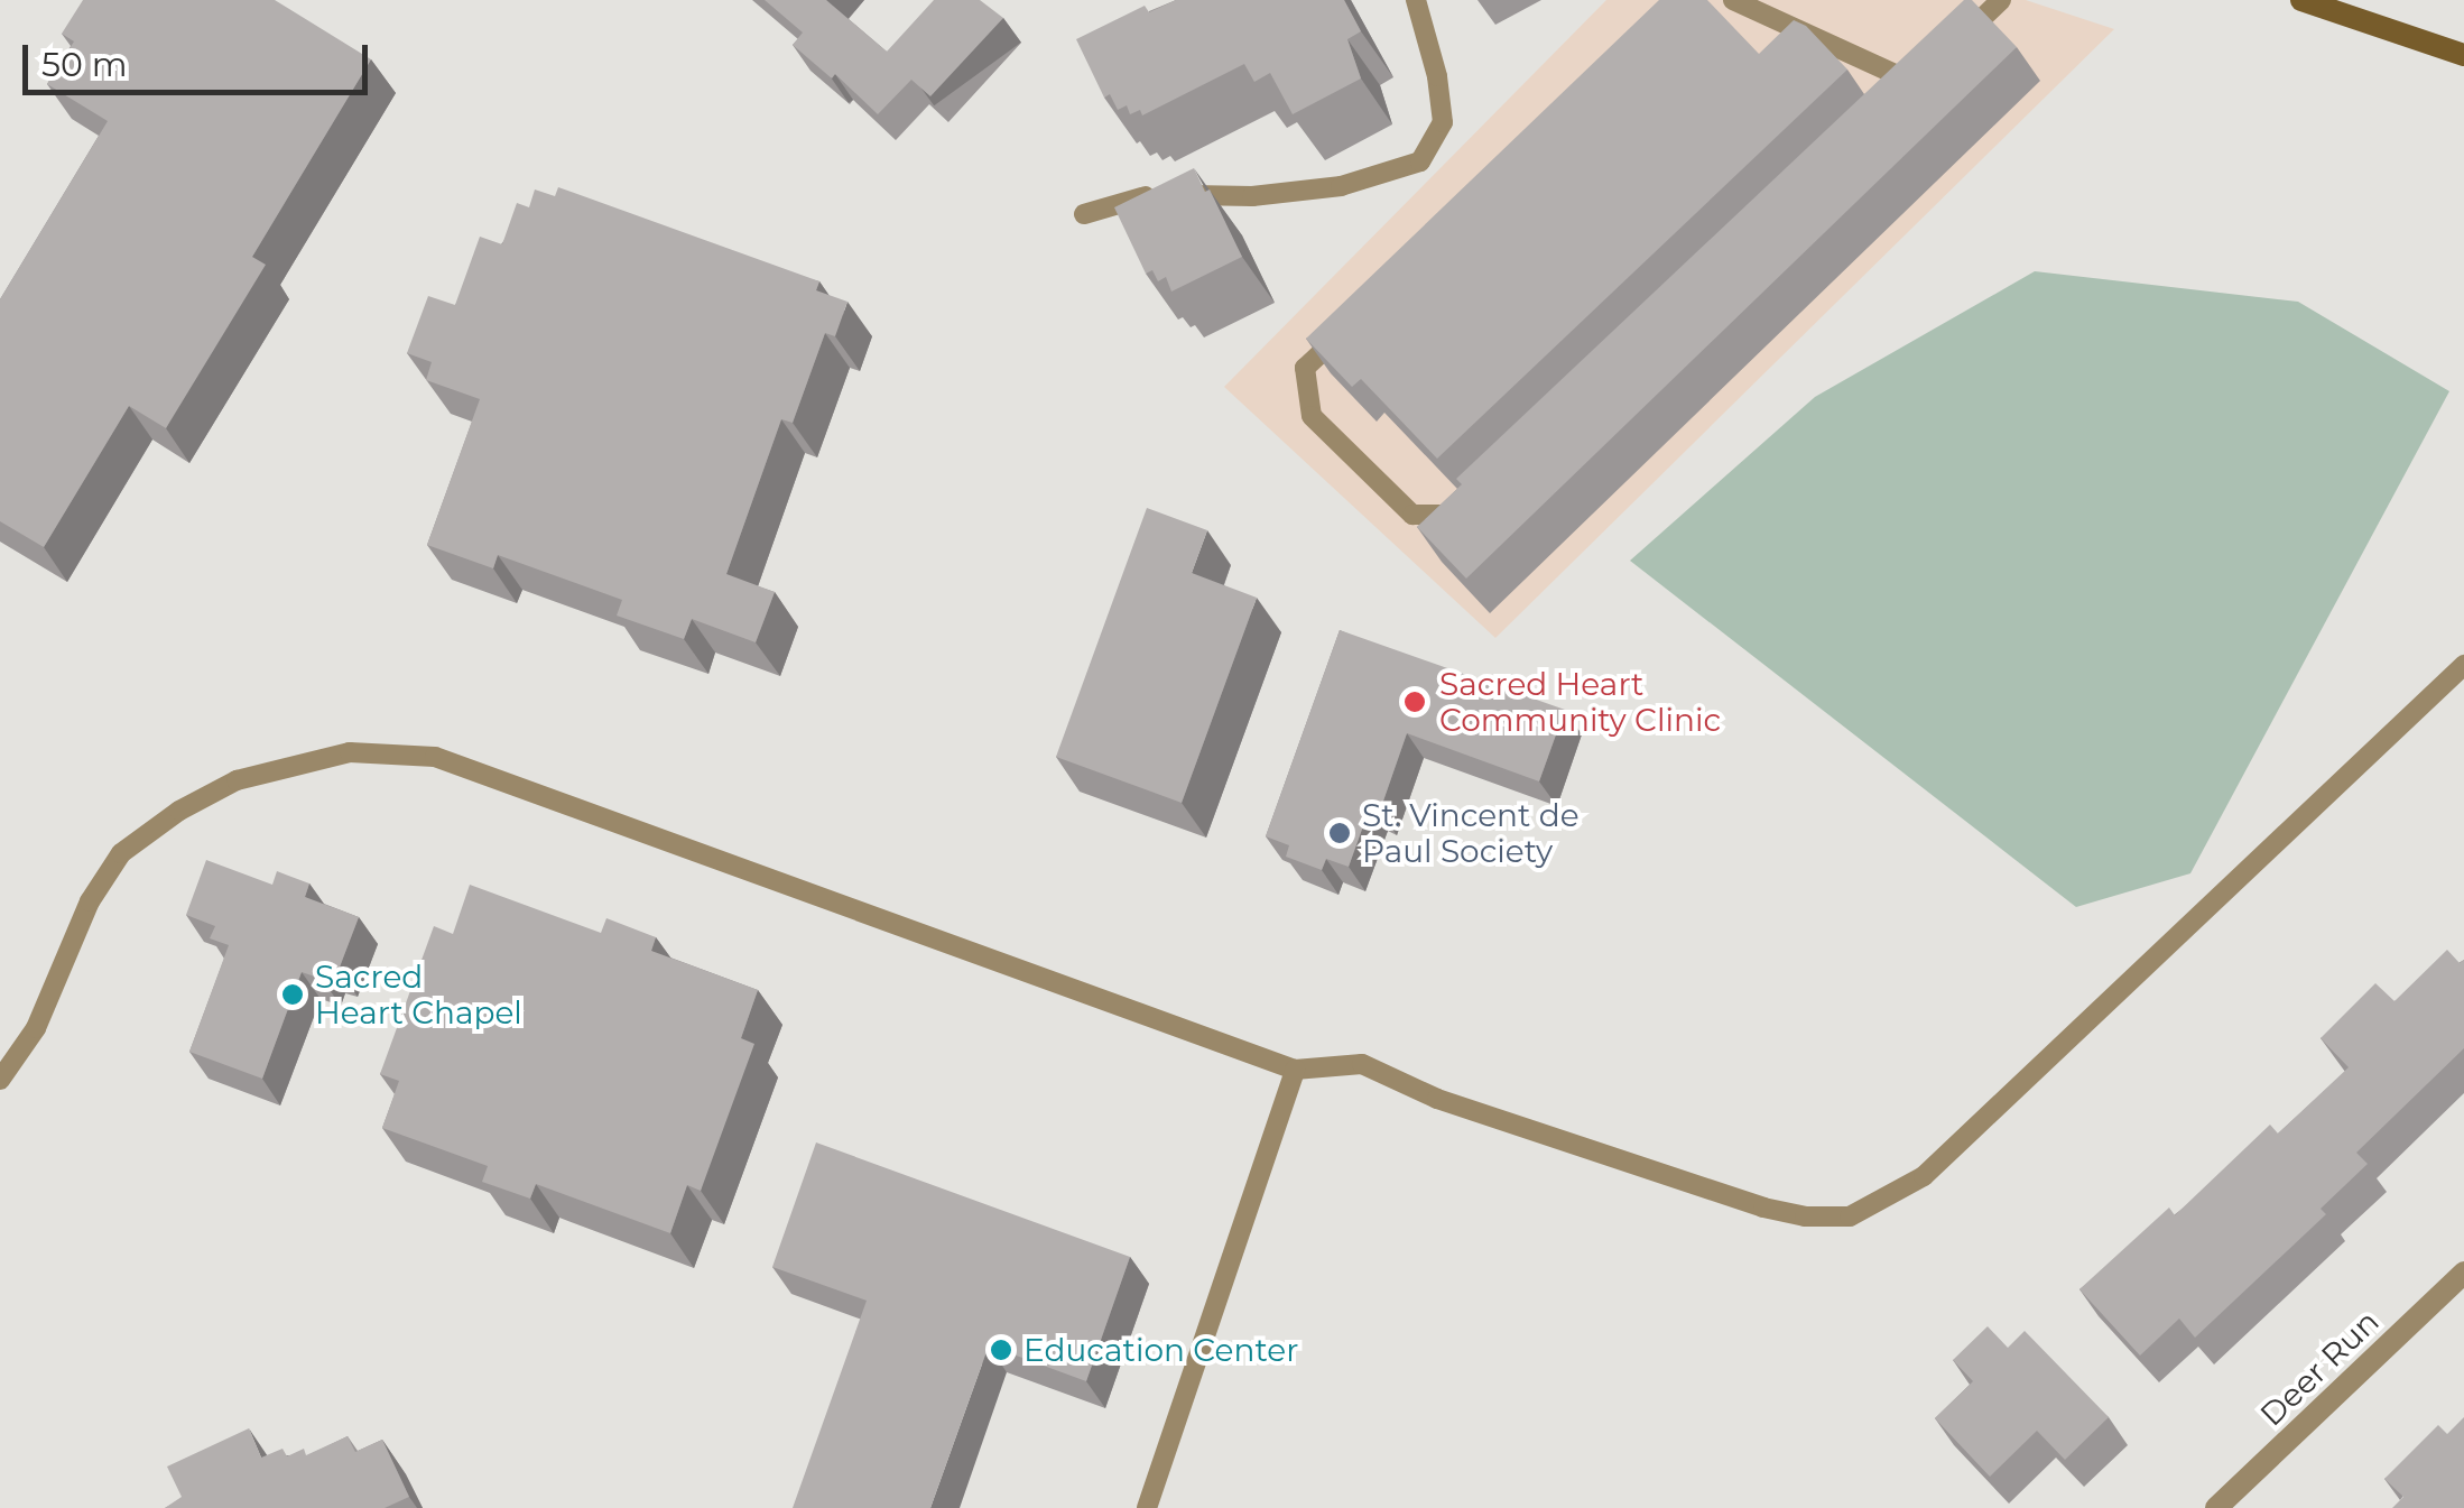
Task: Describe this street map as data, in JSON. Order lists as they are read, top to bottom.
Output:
{
  "streets": {
    "street": ["Deer Run"]
  },
  "places": [
    "Sacred Heart Community Clinic",
    "St. Vincent de Paul Society",
    "Sacred Heart Chapel",
    "Education Center"
  ],
  "scale_bar": "50 m"
}
